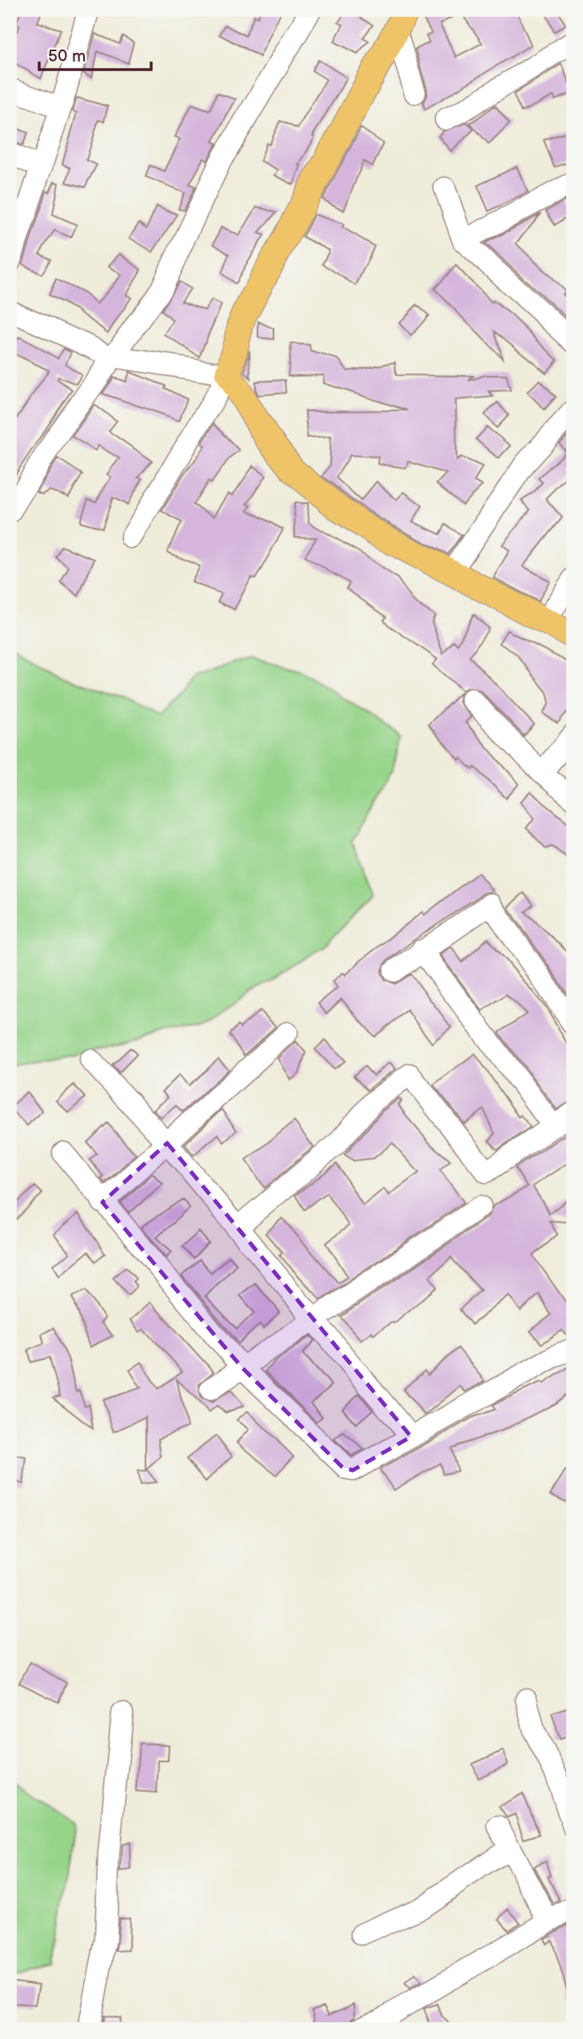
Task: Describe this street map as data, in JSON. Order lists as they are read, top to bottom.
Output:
{
  "scale_bar": "50 m"
}
